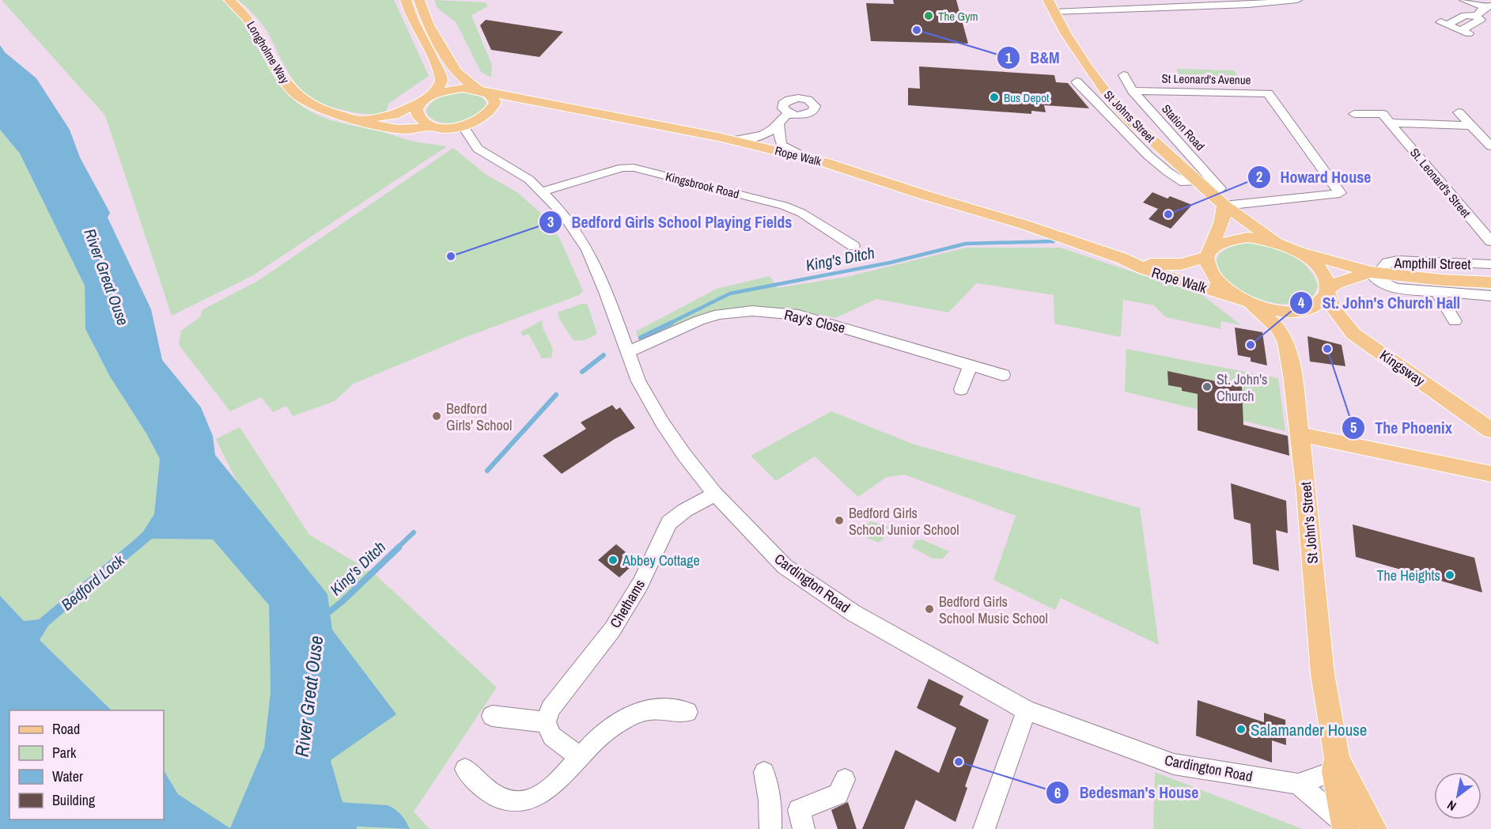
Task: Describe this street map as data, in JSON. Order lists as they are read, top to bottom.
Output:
{
  "streets": {
    "main road": [
      "Longholme Way",
      "St Johns Street",
      "Rope Walk",
      "Kingsway",
      "St John's Street"
    ],
    "street": [
      "St Leonard's Avenue",
      "Station Road",
      "St. Leonard's Street",
      "Kingsbrook Road",
      "Ampthill Street",
      "Ray's Close",
      "Cardington Road",
      "Chethams"
    ]
  },
  "crossings": [
    ["Longholme Way", "Rope Walk"],
    ["Longholme Way", "Cardington Road"],
    ["St Leonard's Avenue", "St Johns Street"],
    ["St Leonard's Avenue", "Station Road"],
    ["St Johns Street", "Station Road"],
    ["St Johns Street", "Rope Walk"],
    ["Rope Walk", "Ampthill Street"],
    ["Rope Walk", "Kingsway"],
    ["Rope Walk", "St John's Street"],
    ["Rope Walk", "Cardington Road"],
    ["Kingsbrook Road", "Cardington Road"],
    ["Ray's Close", "Cardington Road"],
    ["St John's Street", "Cardington Road"],
    ["Cardington Road", "Chethams"]
  ],
  "water": ["King's Ditch", "River Great Ouse", "Bedford Lock"],
  "places": [
    "The Gym",
    "B&M",
    "Bus Depot",
    "Howard House",
    "Bedford Girls School Playing Fields",
    "St. John's Church Hall",
    "The Phoenix",
    "St. John's Church",
    "Bedford Girls' School",
    "Bedford Girls School Junior School",
    "Abbey Cottage",
    "The Heights",
    "Bedford Girls School Music School",
    "Salamander House",
    "Bedesman's House"
  ],
  "legend": [
    "Road",
    "Park",
    "Water",
    "Building"
  ],
  "north": "bottom left"
}
